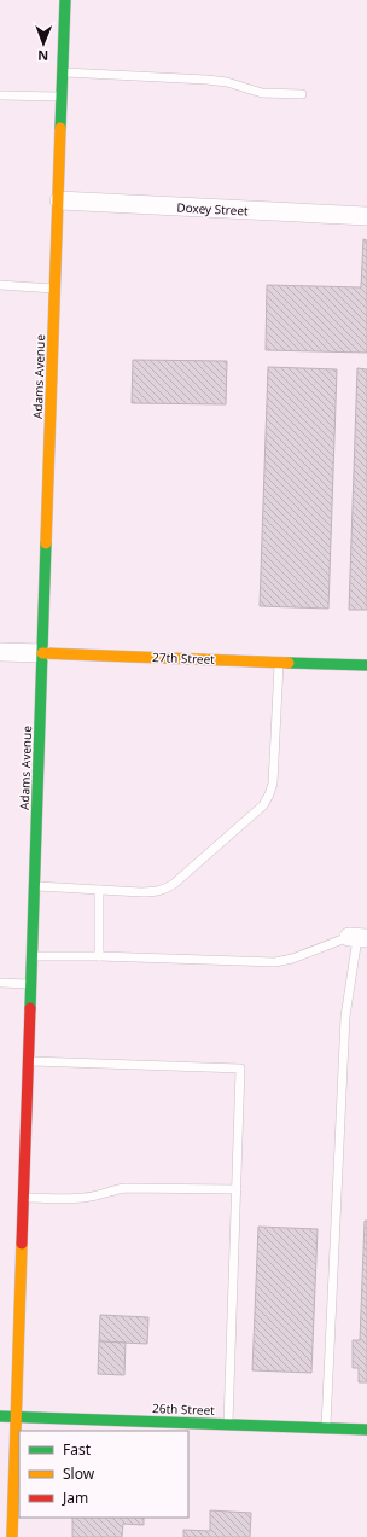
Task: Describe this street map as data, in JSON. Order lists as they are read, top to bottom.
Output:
{
  "streets": {
    "street": [
      "Doxey Street",
      "Adams Avenue",
      "27th Street",
      "26th Street"
    ]
  },
  "crossings": [
    ["Doxey Street", "Adams Avenue"],
    ["Adams Avenue", "27th Street"],
    ["Adams Avenue", "26th Street"]
  ],
  "legend": ["Fast", "Slow", "Jam"],
  "north": "bottom"
}
